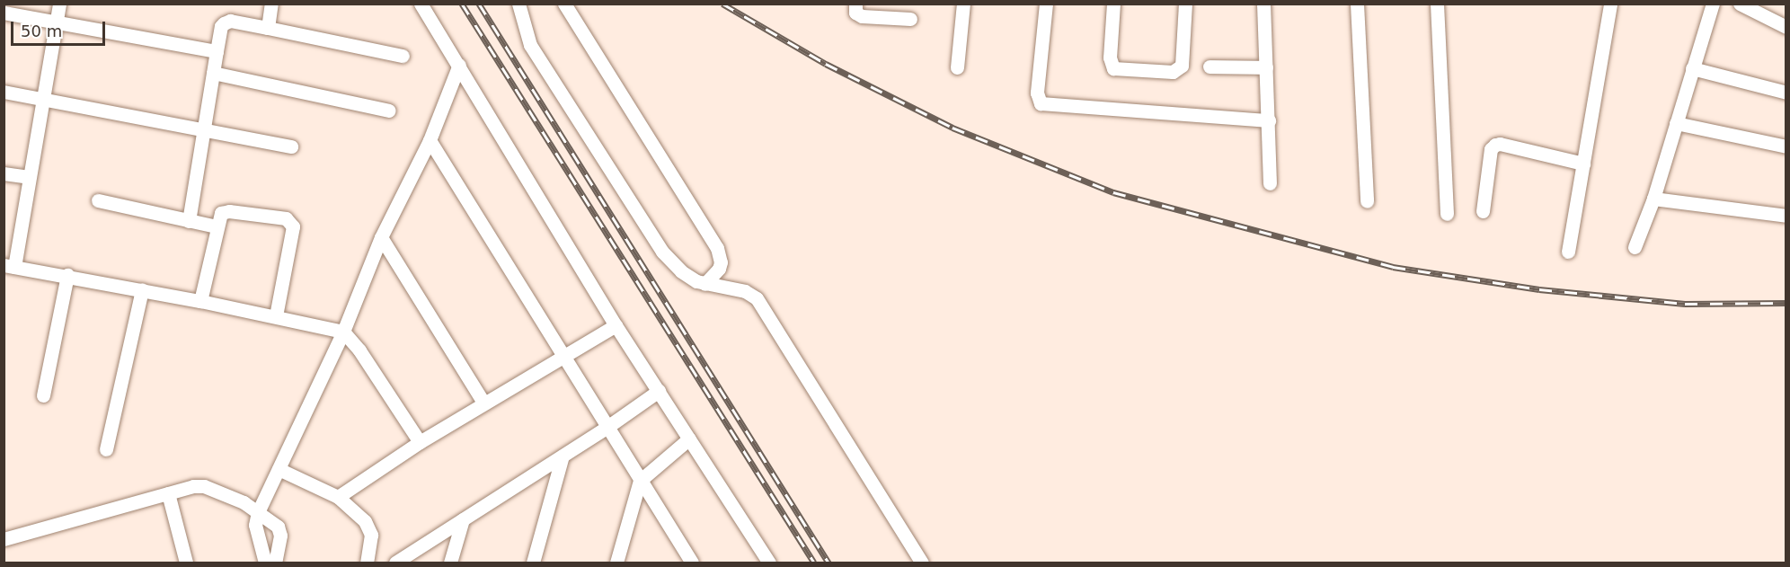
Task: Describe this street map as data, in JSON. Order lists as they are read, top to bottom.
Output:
{
  "scale_bar": "50 m"
}
